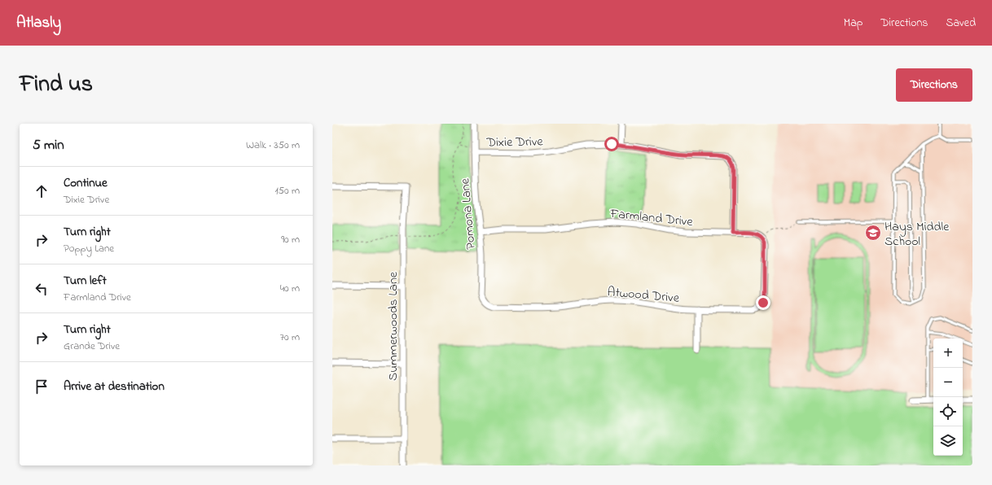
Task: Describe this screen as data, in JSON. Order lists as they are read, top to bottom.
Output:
{
  "streets": {
    "street": [
      "Dixie Drive",
      "Pomona Lane",
      "Farmland Drive",
      "Atwood Drive",
      "Summerwoods Lane"
    ]
  },
  "crossings": [
    ["Dixie Drive", "Pomona Lane"],
    ["Dixie Drive", "Farmland Drive"],
    ["Pomona Lane", "Farmland Drive"],
    ["Pomona Lane", "Atwood Drive"],
    ["Farmland Drive", "Atwood Drive"]
  ],
  "places": {
    "school or university": ["Hays Middle School"]
  },
  "page": {
    "header": "Atlasly",
    "nav": ["Map", "Directions", "Saved"],
    "title": "Find us",
    "buttons": "Directions",
    "heading": ["5 min", "Walk · 350 m"],
    "list": [
      ["Continue", "Dixie Drive", "150 m"],
      ["Turn right", "Poppy Lane", "90 m"],
      ["Turn left", "Farmland Drive", "40 m"],
      ["Turn right", "Grande Drive", "70 m"],
      "Arrive at destination"
    ],
    "map_buttons": ["+", "−"]
  }
}
